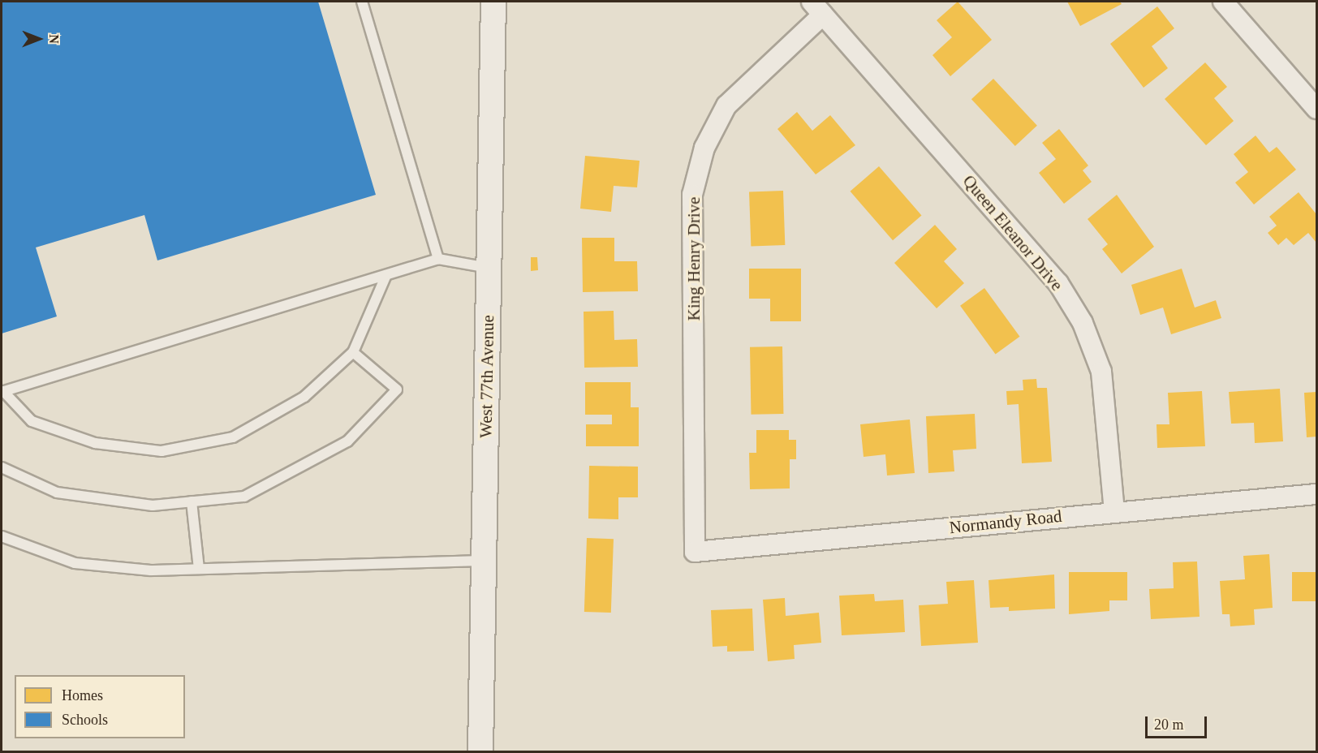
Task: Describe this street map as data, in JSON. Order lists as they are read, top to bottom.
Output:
{
  "streets": {
    "street": [
      "Queen Eleanor Drive",
      "King Henry Drive",
      "West 77th Avenue",
      "Normandy Road"
    ]
  },
  "crossings": [
    ["Queen Eleanor Drive", "King Henry Drive"],
    ["Queen Eleanor Drive", "Normandy Road"],
    ["King Henry Drive", "Normandy Road"]
  ],
  "legend": ["Homes", "Schools"],
  "scale_bar": "20 m",
  "north": "right"
}
